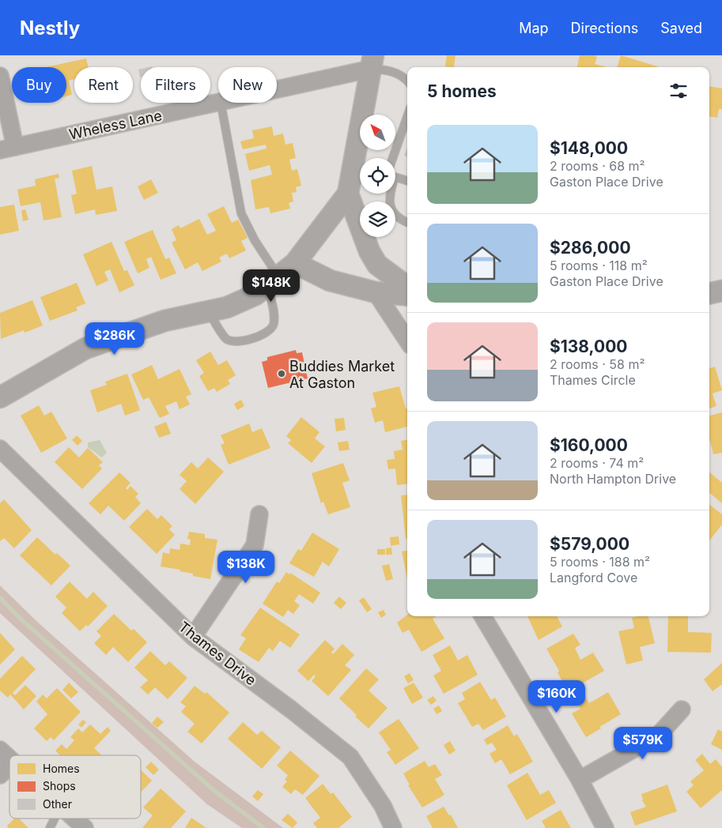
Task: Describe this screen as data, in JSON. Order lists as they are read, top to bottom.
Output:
{
  "streets": {
    "street": ["Wheless Lane", "Thames Drive"]
  },
  "places": ["Buddies Market At Gaston"],
  "legend": ["Homes", "Shops", "Other"],
  "north": "top left",
  "page": {
    "header": "Nestly",
    "nav": ["Map", "Directions", "Saved"],
    "chip": [
      "Buy",
      "Rent",
      "Filters",
      "New"
    ],
    "heading": "5 homes",
    "list": [
      {
        "name": "$148,000",
        "note": "2 rooms · 68 m² · Gaston Place Drive"
      },
      {
        "name": "$286,000",
        "note": "5 rooms · 118 m² · Gaston Place Drive"
      },
      {
        "name": "$138,000",
        "note": "2 rooms · 58 m² · Thames Circle"
      },
      {
        "name": "$160,000",
        "note": "2 rooms · 74 m² · North Hampton Drive"
      },
      {
        "name": "$579,000",
        "note": "5 rooms · 188 m² · Langford Cove"
      }
    ],
    "price": [
      "$148K",
      "$286K",
      "$138K",
      "$160K",
      "$579K"
    ]
  }
}
